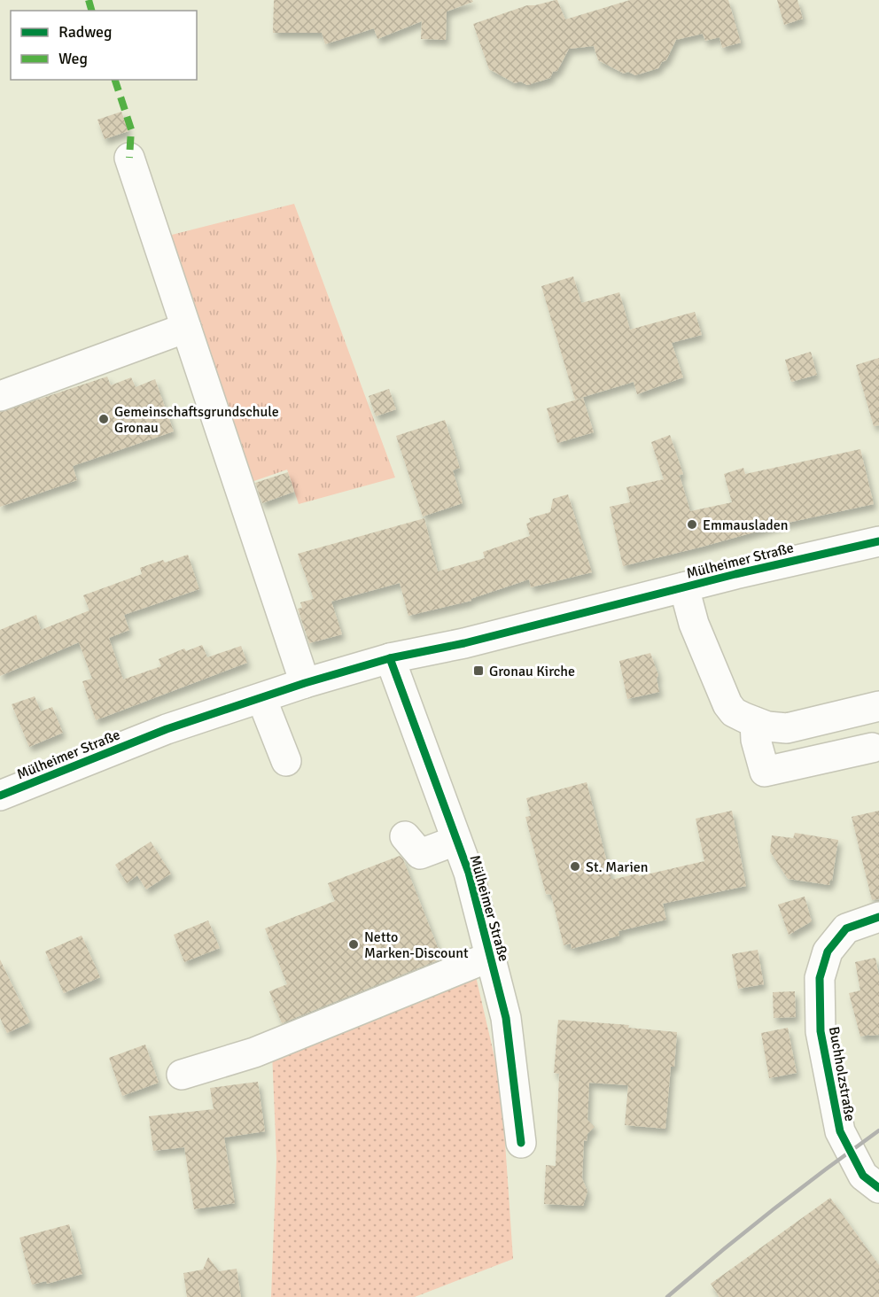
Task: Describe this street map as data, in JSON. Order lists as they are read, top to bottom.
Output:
{
  "streets": {
    "main road": ["Mülheimer Straße", "Buchholzstraße"]
  },
  "places": {
    "other": [
      "Gemeinschaftsgrundschule Gronau",
      "Emmausladen",
      "St. Marien",
      "Netto Marken-Discount"
    ],
    "transit": ["Gronau Kirche"]
  },
  "legend": ["Radweg", "Weg"]
}
